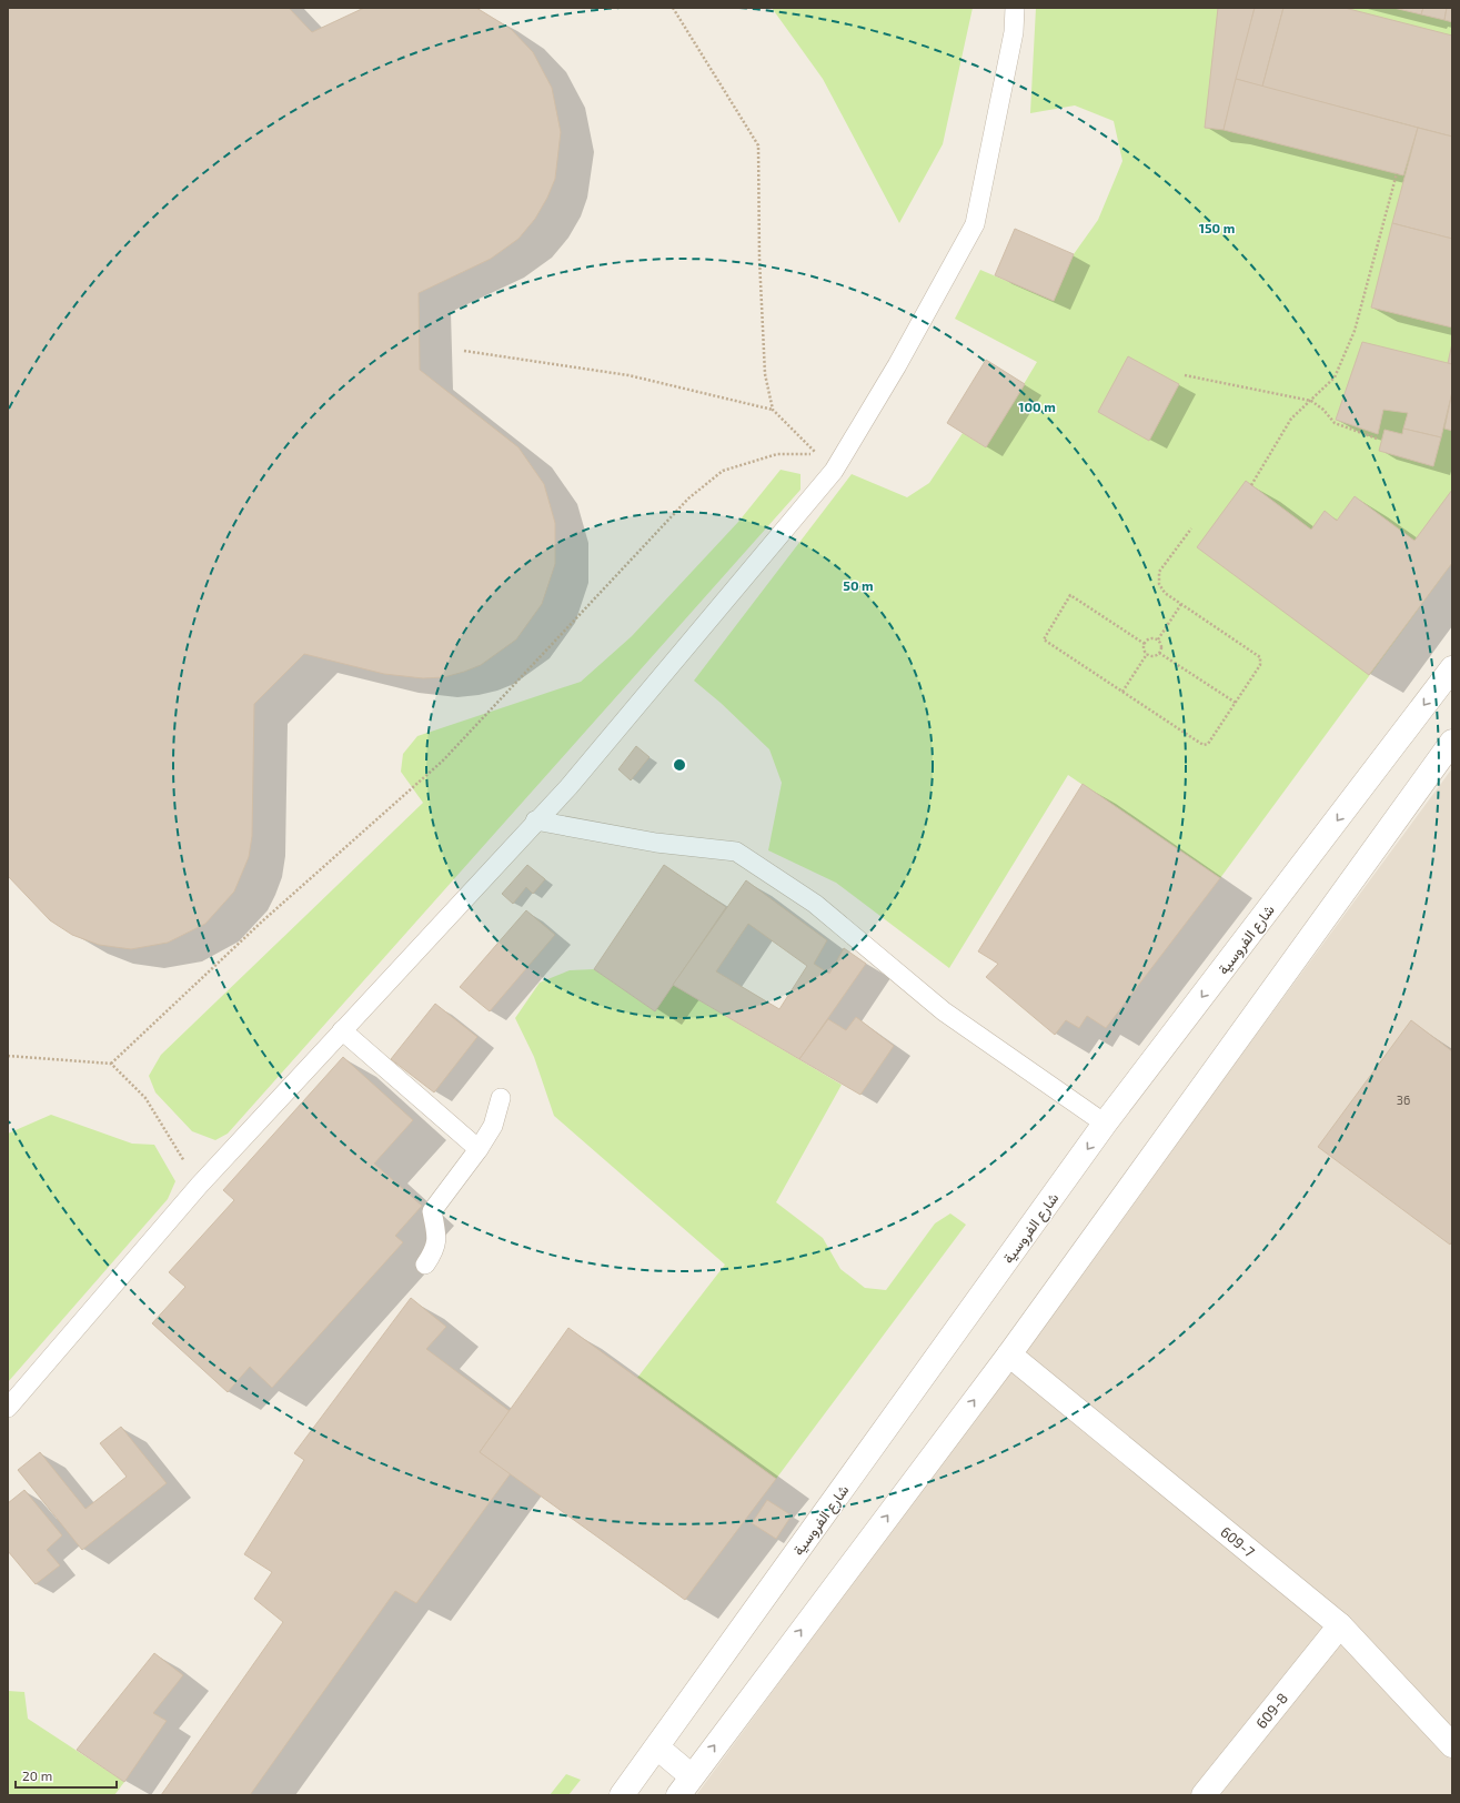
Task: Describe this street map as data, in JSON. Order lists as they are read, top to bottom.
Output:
{
  "streets": {
    "street": ["شارع الفروسية", "609-7", "609-8"]
  },
  "crossings": [
    ["609-7", "609-8"]
  ],
  "house_numbers": ["36"],
  "scale_bar": "20 m",
  "rings": ["150 m", "100 m", "50 m"]
}
